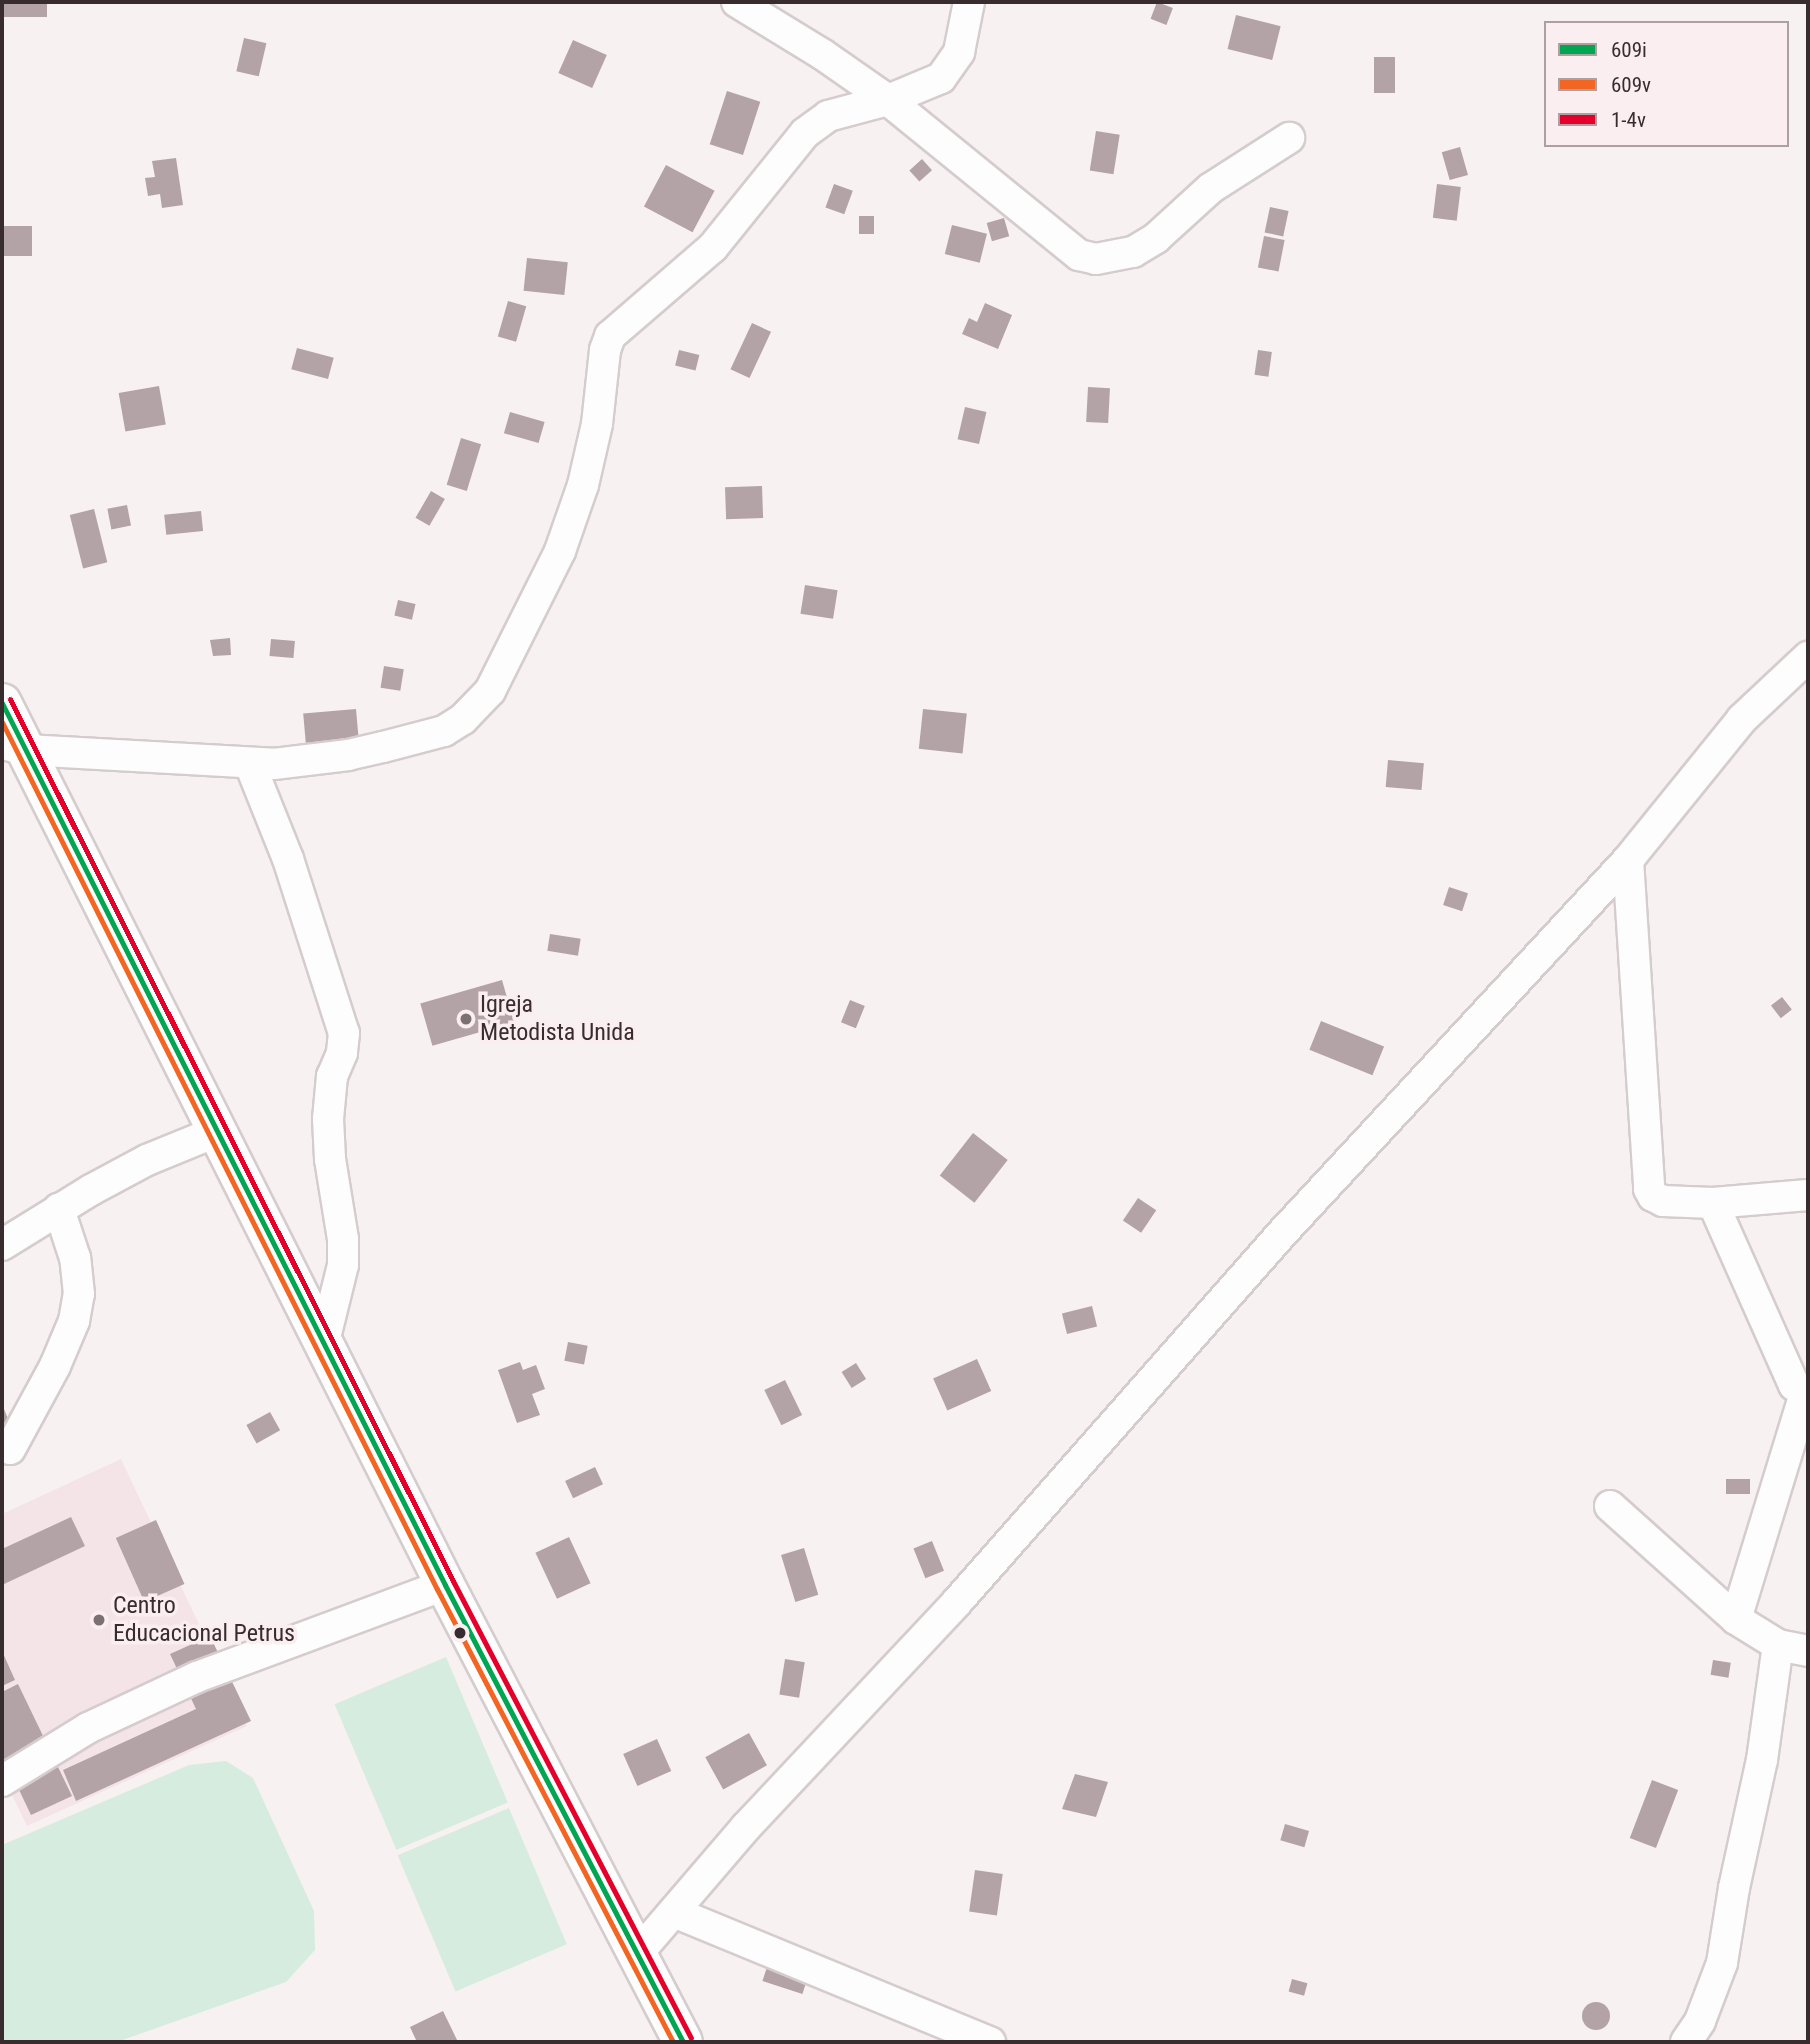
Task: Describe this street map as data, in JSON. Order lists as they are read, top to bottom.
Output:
{
  "places": ["Igreja Metodista Unida", "Centro Educacional Petrus"],
  "lines": ["transit line 1-4v", "transit line 609i", "transit line 609v"],
  "legend": ["609i", "609v", "1-4v"]
}
